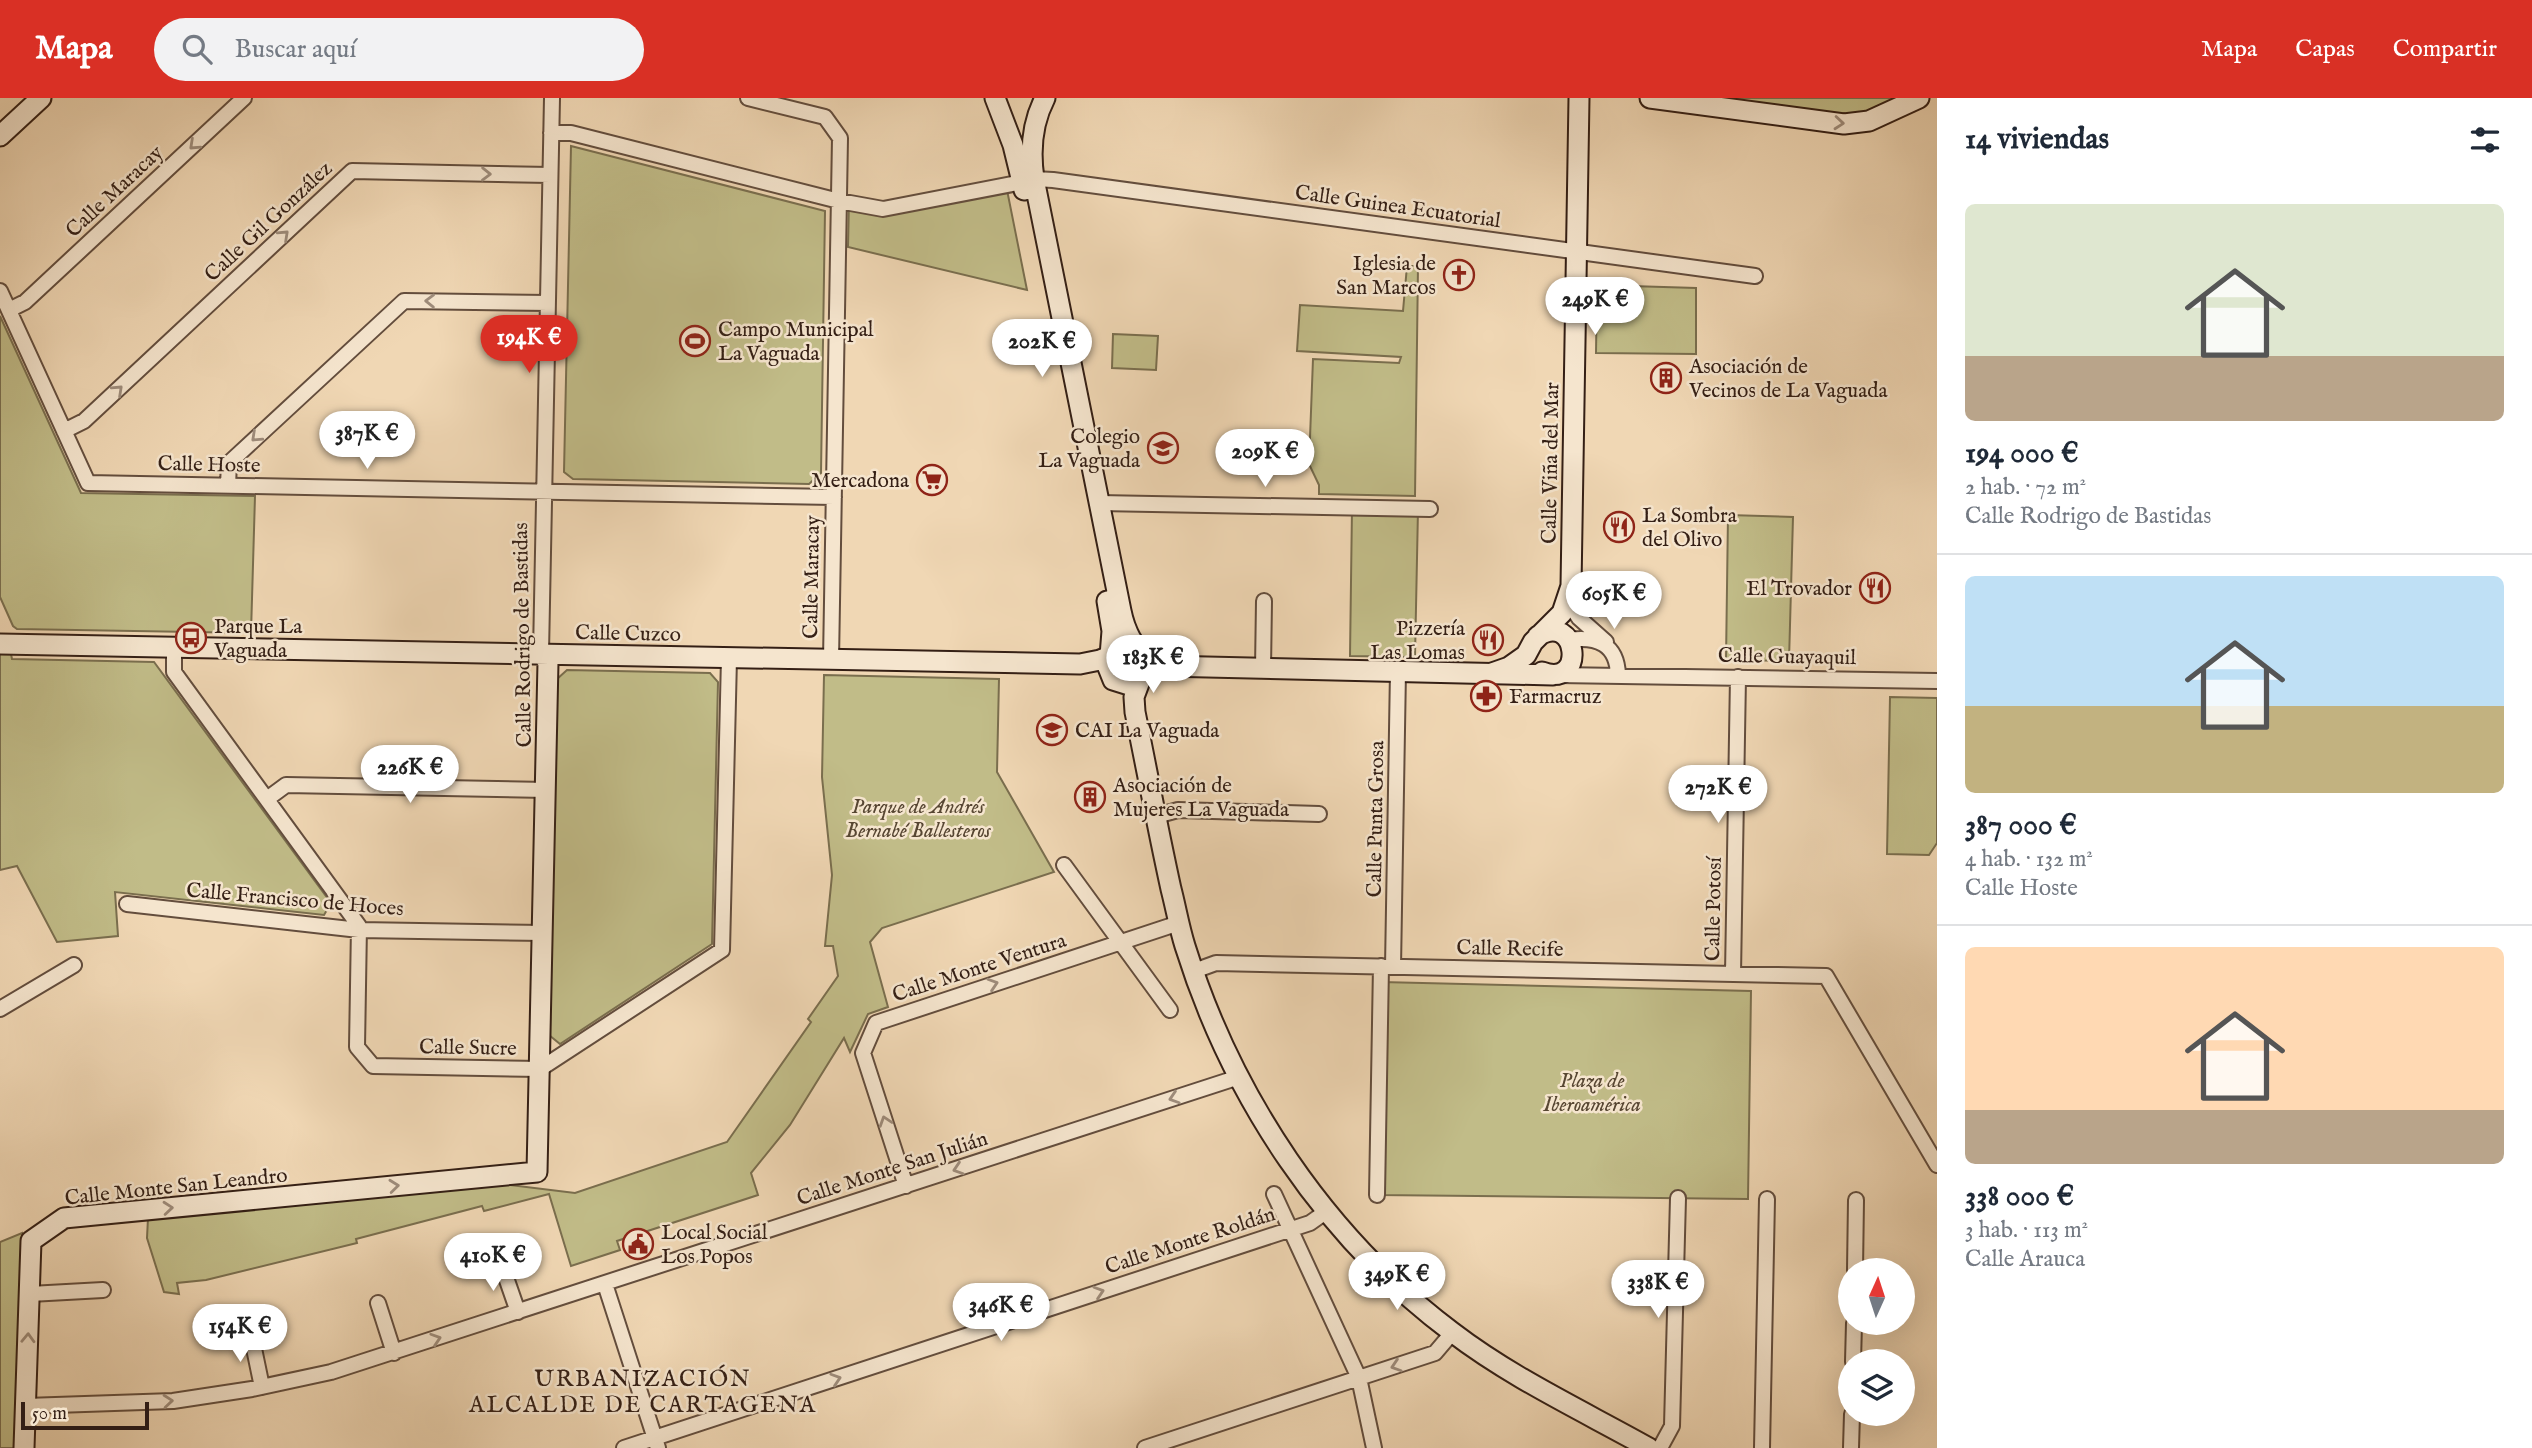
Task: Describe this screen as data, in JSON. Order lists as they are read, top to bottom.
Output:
{
  "streets": {
    "street": [
      "Calle Maracay",
      "Calle Guinea Ecuatorial",
      "Calle Gil González",
      "Calle Viña del Mar",
      "Calle Hoste",
      "Calle Cuzco",
      "Calle Rodrigo de Bastidas",
      "Calle Guayaquil",
      "Calle Punta Grosa",
      "Calle Francisco de Hoces",
      "Calle Potosí",
      "Calle Recife",
      "Calle Monte Ventura",
      "Calle Sucre",
      "Calle Monte San Julián",
      "Calle Monte San Leandro",
      "Calle Monte Roldán"
    ]
  },
  "crossings": [
    ["Calle Maracay", "Calle Hoste"],
    ["Calle Maracay", "Calle Cuzco"],
    ["Calle Guinea Ecuatorial", "Calle Viña del Mar"],
    ["Calle Gil González", "Calle Hoste"],
    ["Calle Gil González", "Calle Rodrigo de Bastidas"],
    ["Calle Hoste", "Calle Rodrigo de Bastidas"],
    ["Calle Cuzco", "Calle Rodrigo de Bastidas"],
    ["Calle Cuzco", "Calle Sucre"],
    ["Calle Rodrigo de Bastidas", "Calle Francisco de Hoces"],
    ["Calle Rodrigo de Bastidas", "Calle Sucre"],
    ["Calle Rodrigo de Bastidas", "Calle Monte San Leandro"],
    ["Calle Guayaquil", "Calle Potosí"],
    ["Calle Punta Grosa", "Calle Recife"],
    ["Calle Francisco de Hoces", "Calle Sucre"],
    ["Calle Potosí", "Calle Recife"],
    ["Calle Monte Ventura", "Calle Monte San Julián"],
    ["Calle Monte San Julián", "Calle Monte San Leandro"]
  ],
  "one_way": ["Calle Gil González", "Calle Monte San Leandro", "Calle Monte Roldán"],
  "districts": ["URBANIZACIÓN ALCALDE DE CARTAGENA"],
  "parks": ["Parque de Andrés Bernabé Ballesteros", "Plaza de Iberoamérica"],
  "places": {
    "church": ["Iglesia de San Marcos"],
    "sports": ["Campo Municipal La Vaguada"],
    "building": ["Asociación de Vecinos de La Vaguada", "Asociación de Mujeres La Vaguada"],
    "school or university": ["Colegio La Vaguada", "CAI La Vaguada"],
    "supermarket": ["Mercadona"],
    "restaurant": ["La Sombra del Olivo", "El Trovador", "Pizzería Las Lomas"],
    "bus stop": ["Parque La Vaguada"],
    "pharmacy": ["Farmacruz"],
    "public building": ["Local Social Los Popos"]
  },
  "scale_bar": "50 m",
  "north": "top",
  "page": {
    "header": "Mapa",
    "search": "Buscar aquí",
    "nav": ["Mapa", "Capas", "Compartir"],
    "heading": "14 viviendas",
    "list": [
      {
        "name": "194 000 €",
        "note": "2 hab. · 72 m² · Calle Rodrigo de Bastidas"
      },
      {
        "name": "387 000 €",
        "note": "4 hab. · 132 m² · Calle Hoste"
      },
      {
        "name": "338 000 €",
        "note": "3 hab. · 113 m² · Calle Arauca"
      }
    ],
    "price": [
      "249K €",
      "194K €",
      "202K €",
      "387K €",
      "209K €",
      "605K €",
      "183K €",
      "226K €",
      "272K €",
      "410K €",
      "349K €",
      "338K €",
      "346K €",
      "154K €"
    ],
    "scale": "50 m"
  }
}
